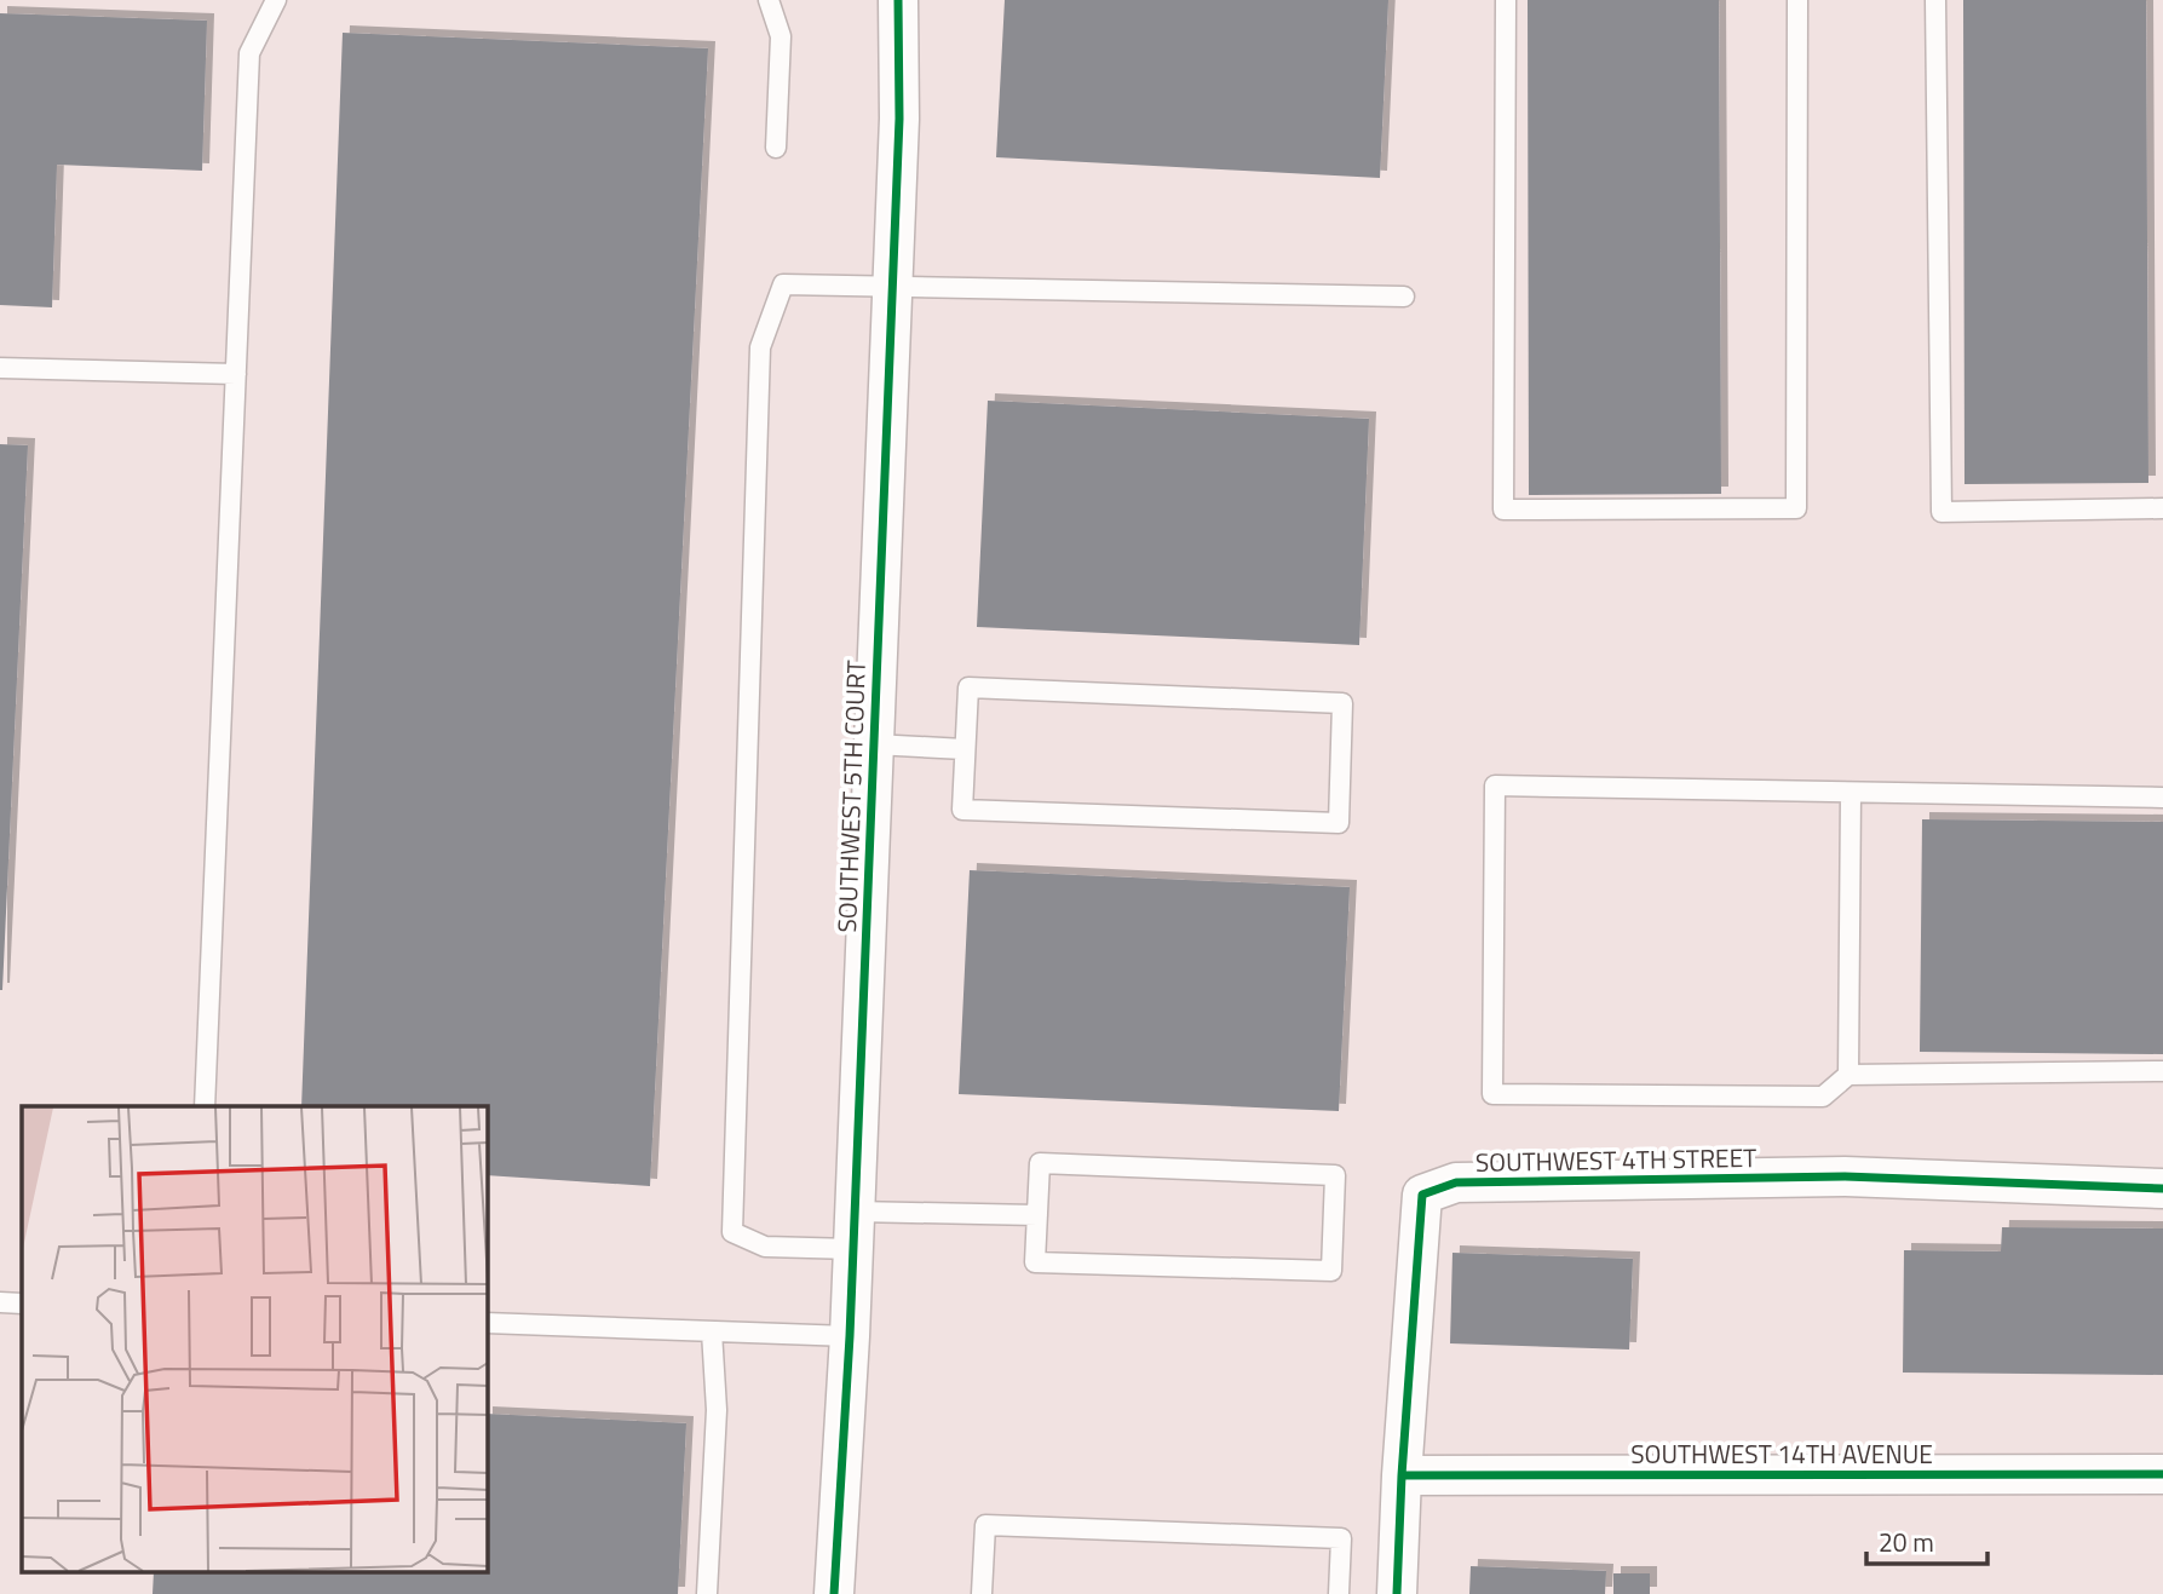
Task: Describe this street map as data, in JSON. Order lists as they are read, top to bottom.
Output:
{
  "streets": {
    "street": ["SOUTHWEST 5TH COURT", "SOUTHWEST 4TH STREET", "SOUTHWEST 14TH AVENUE"]
  },
  "crossings": [
    ["SOUTHWEST 4TH STREET", "SOUTHWEST 14TH AVENUE"]
  ],
  "scale_bar": "20 m"
}
